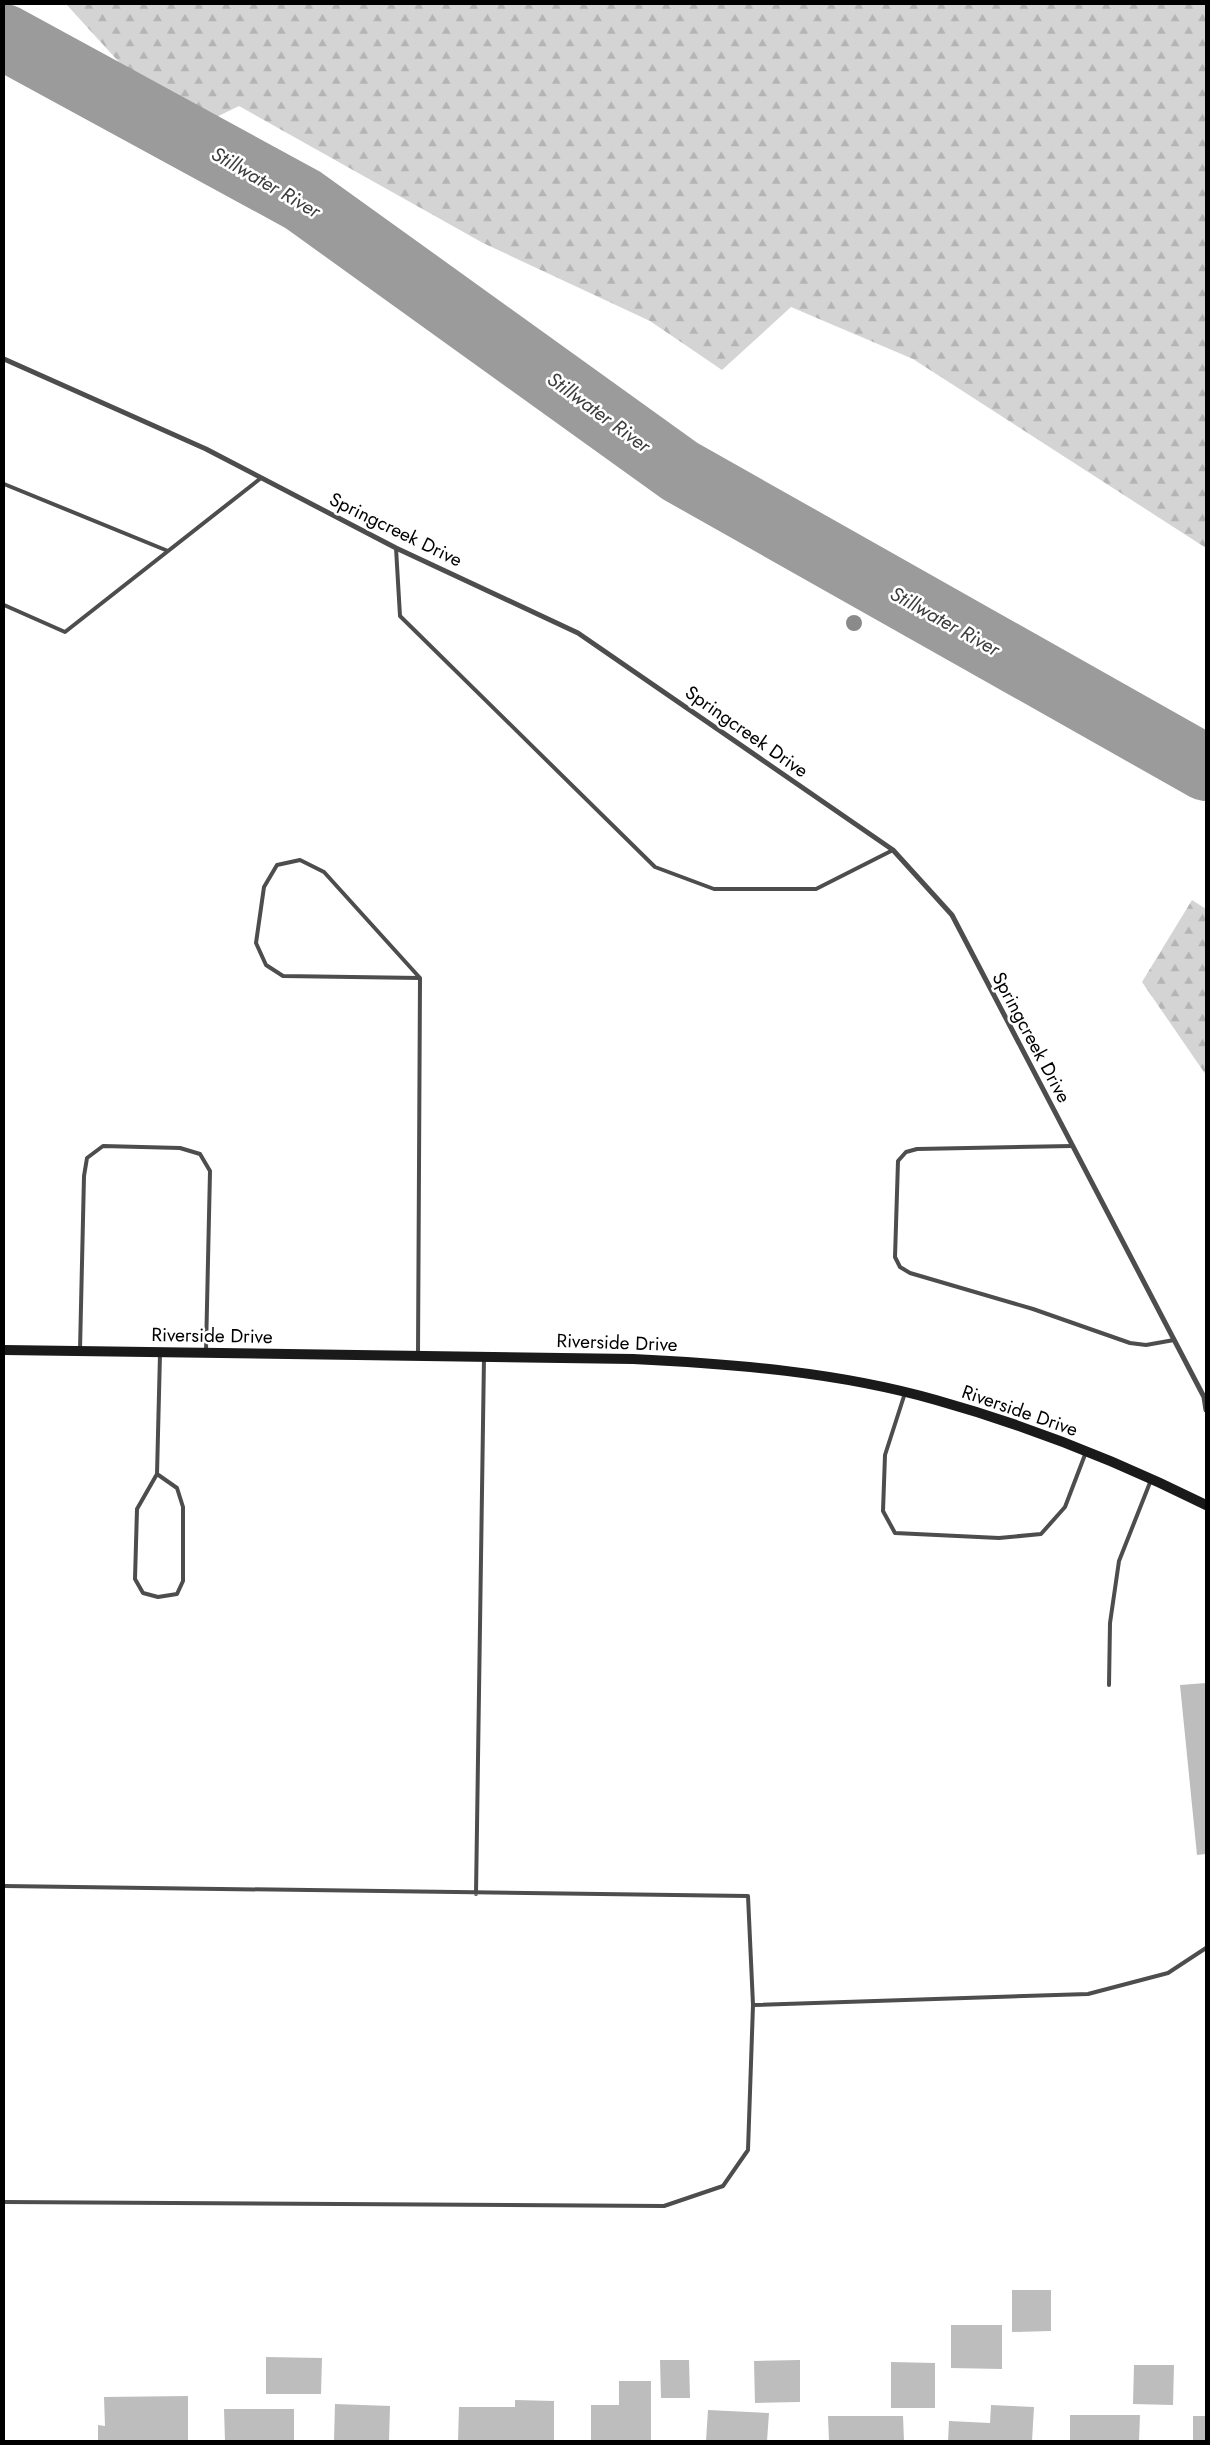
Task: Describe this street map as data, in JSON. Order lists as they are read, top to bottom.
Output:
{
  "streets": {
    "main road": ["Riverside Drive"],
    "street": ["Springcreek Drive"]
  },
  "water": ["Stillwater River"]
}
